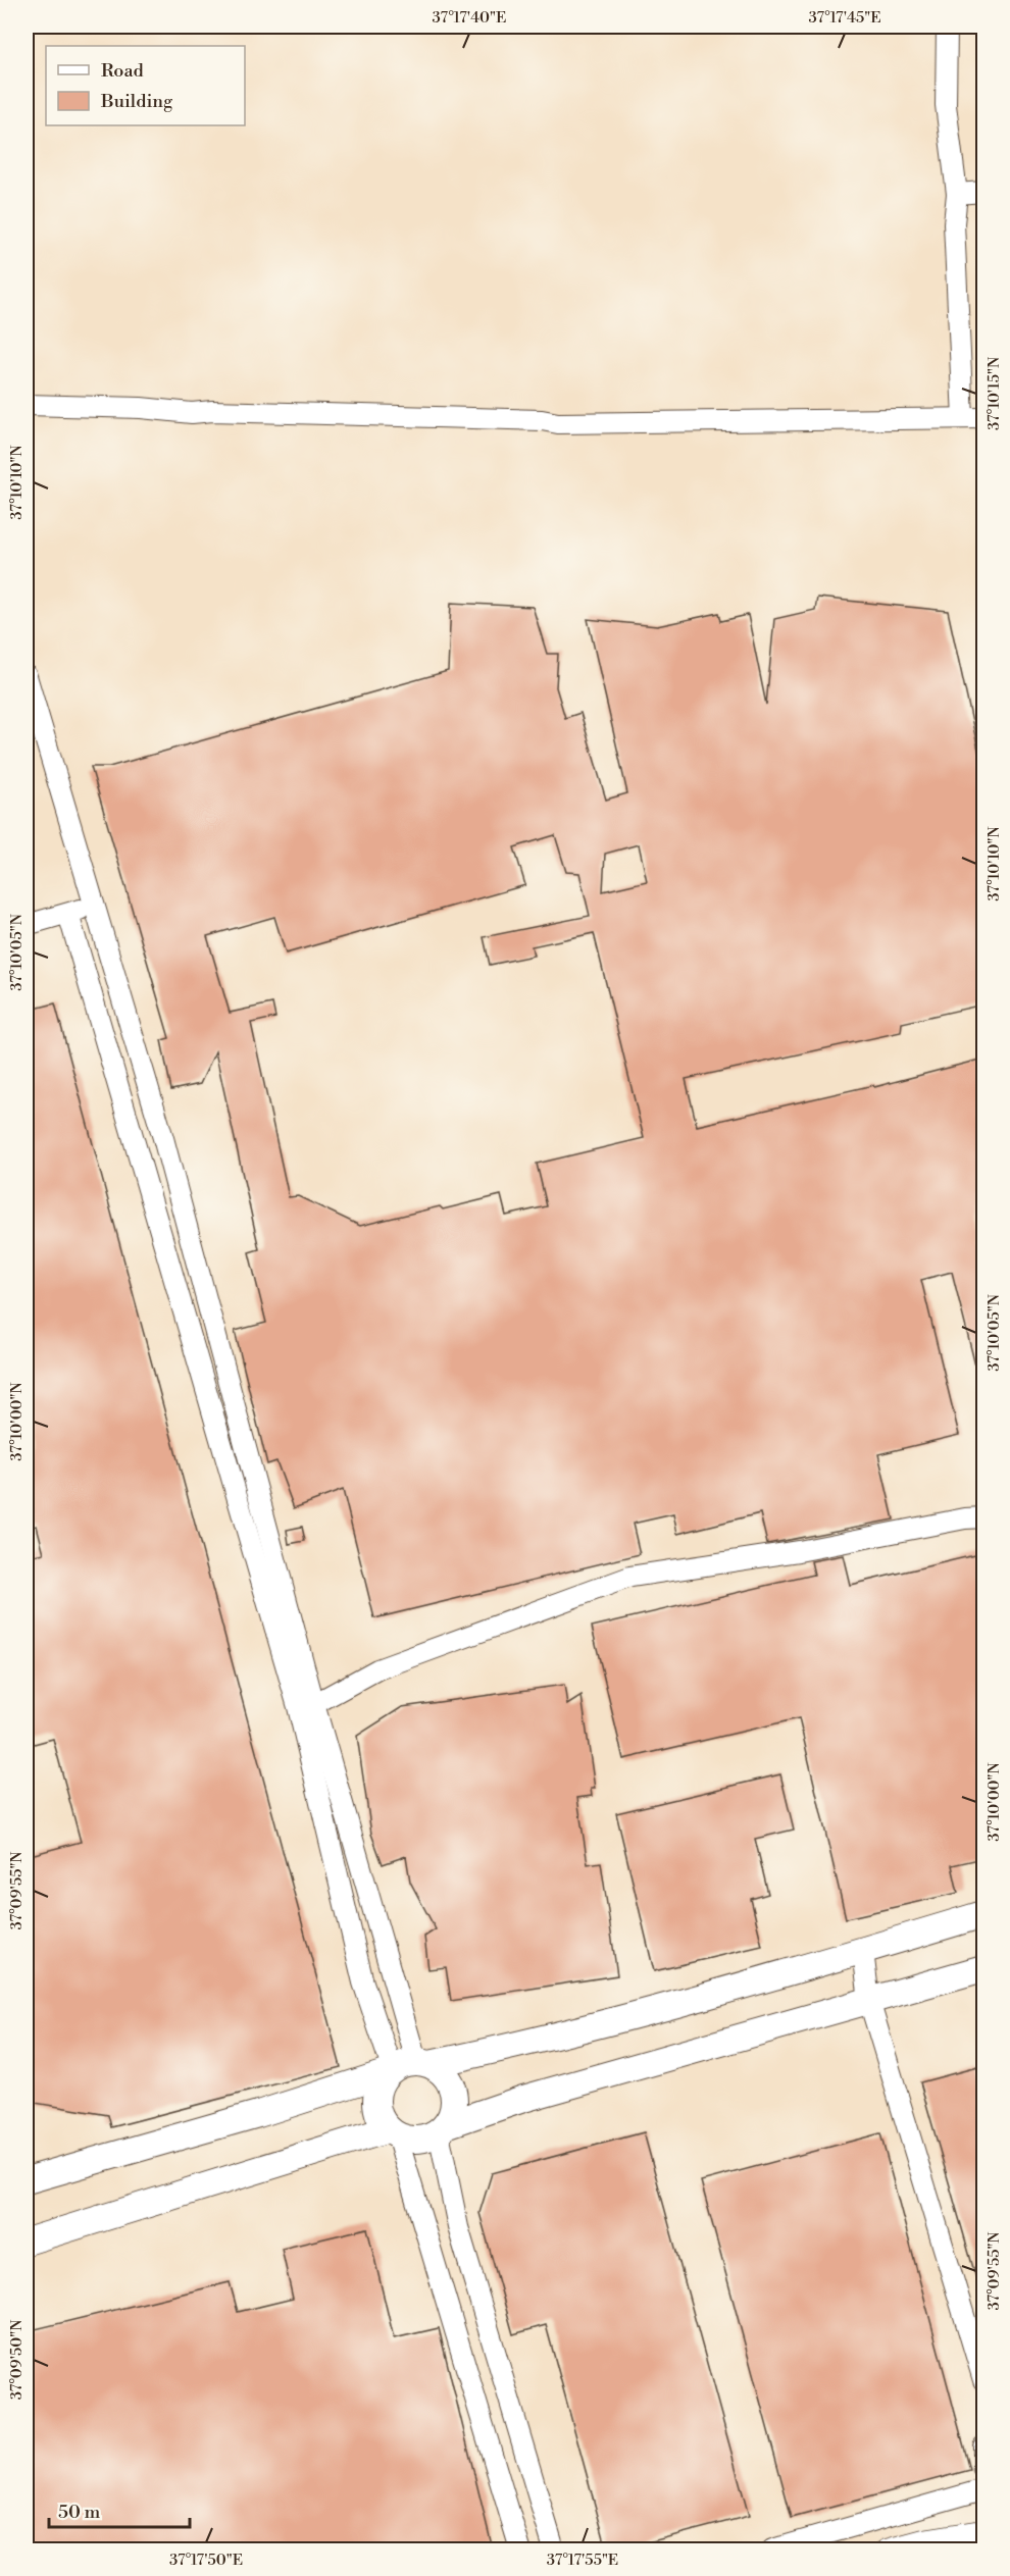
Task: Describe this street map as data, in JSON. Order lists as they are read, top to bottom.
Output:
{
  "legend": ["Road", "Building"],
  "scale_bar": "50 m",
  "coordinates": [
    "37°17'40\"E",
    "37°17'45\"E",
    "37°10'15\"N",
    "37°10'10\"N",
    "37°10'05\"N",
    "37°10'00\"N",
    "37°09'55\"N",
    "37°09'50\"N",
    "37°17'50\"E",
    "37°17'55\"E"
  ]
}
